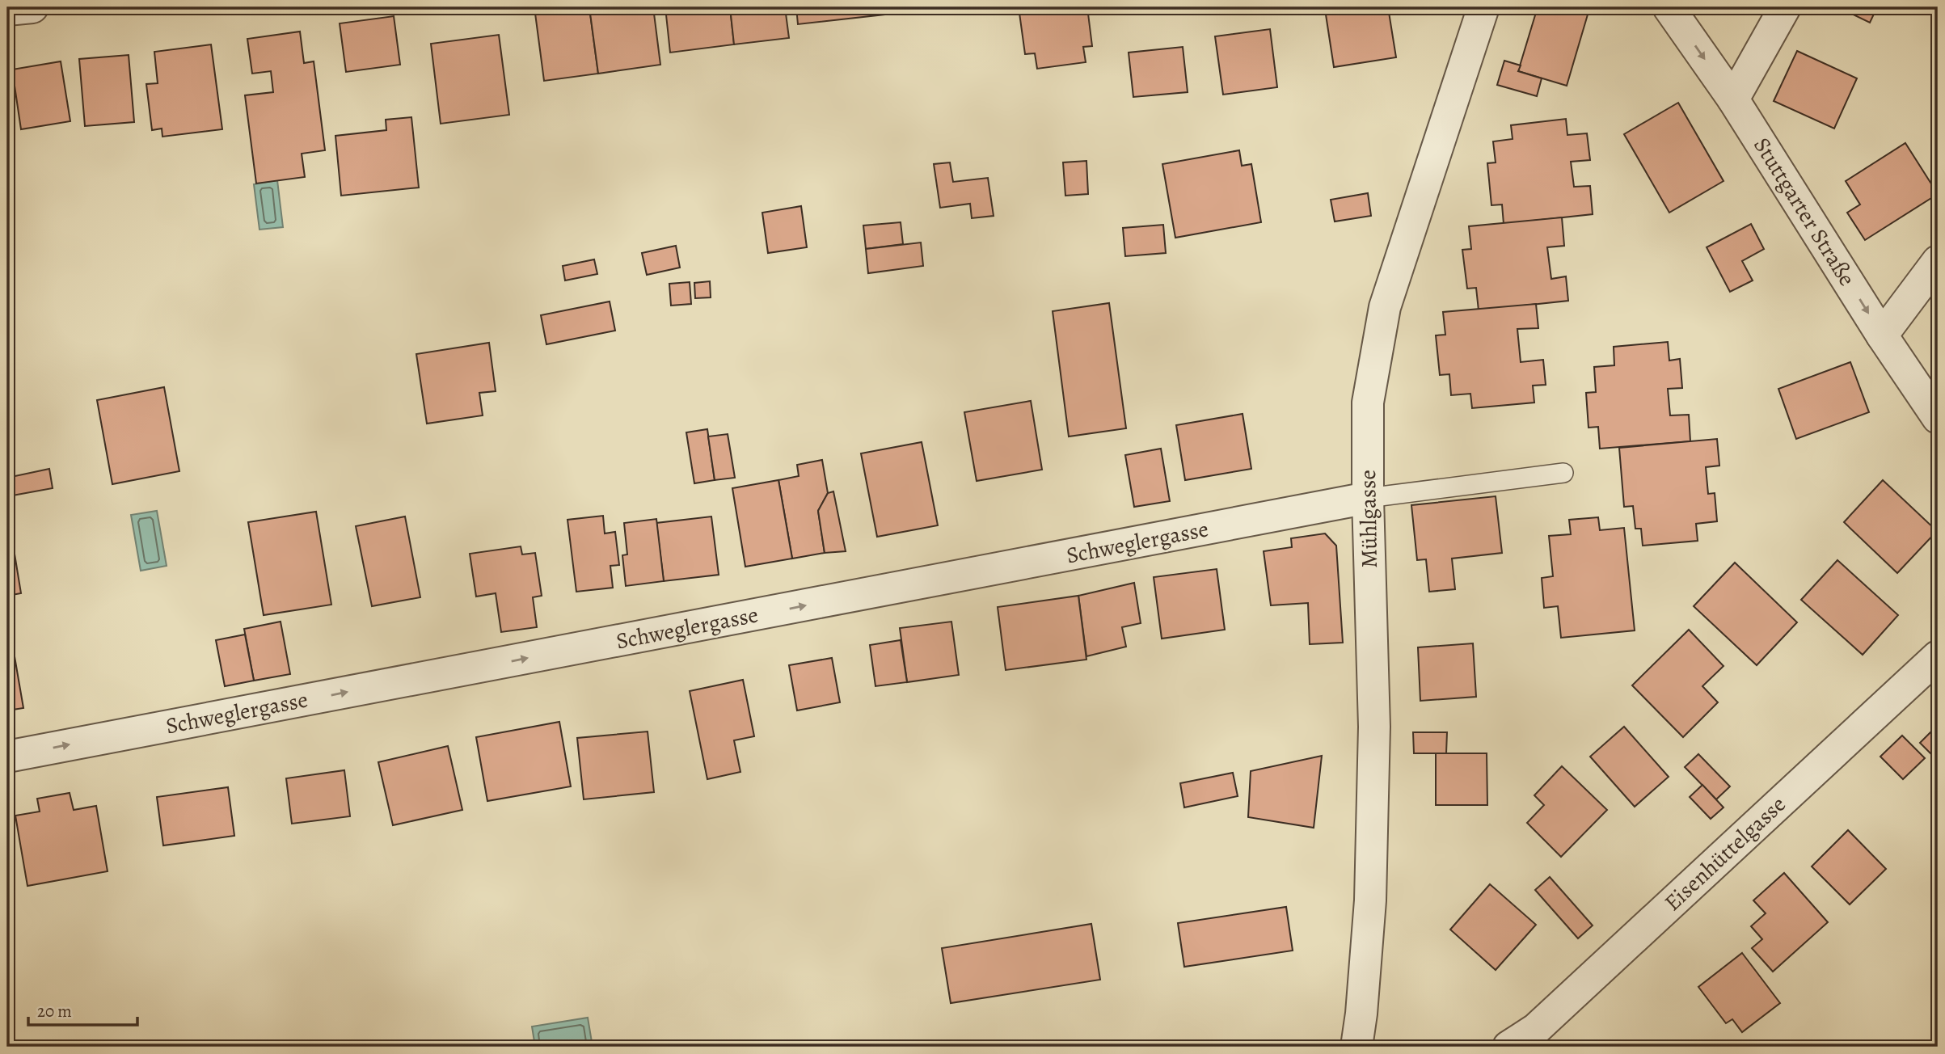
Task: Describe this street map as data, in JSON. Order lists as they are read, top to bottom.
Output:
{
  "streets": {
    "street": [
      "Stuttgarter Straße",
      "Mühlgasse",
      "Schweglergasse",
      "Eisenhüttelgasse"
    ]
  },
  "crossings": [
    ["Mühlgasse", "Schweglergasse"]
  ],
  "one_way": ["Stuttgarter Straße", "Schweglergasse"],
  "scale_bar": "20 m"
}
